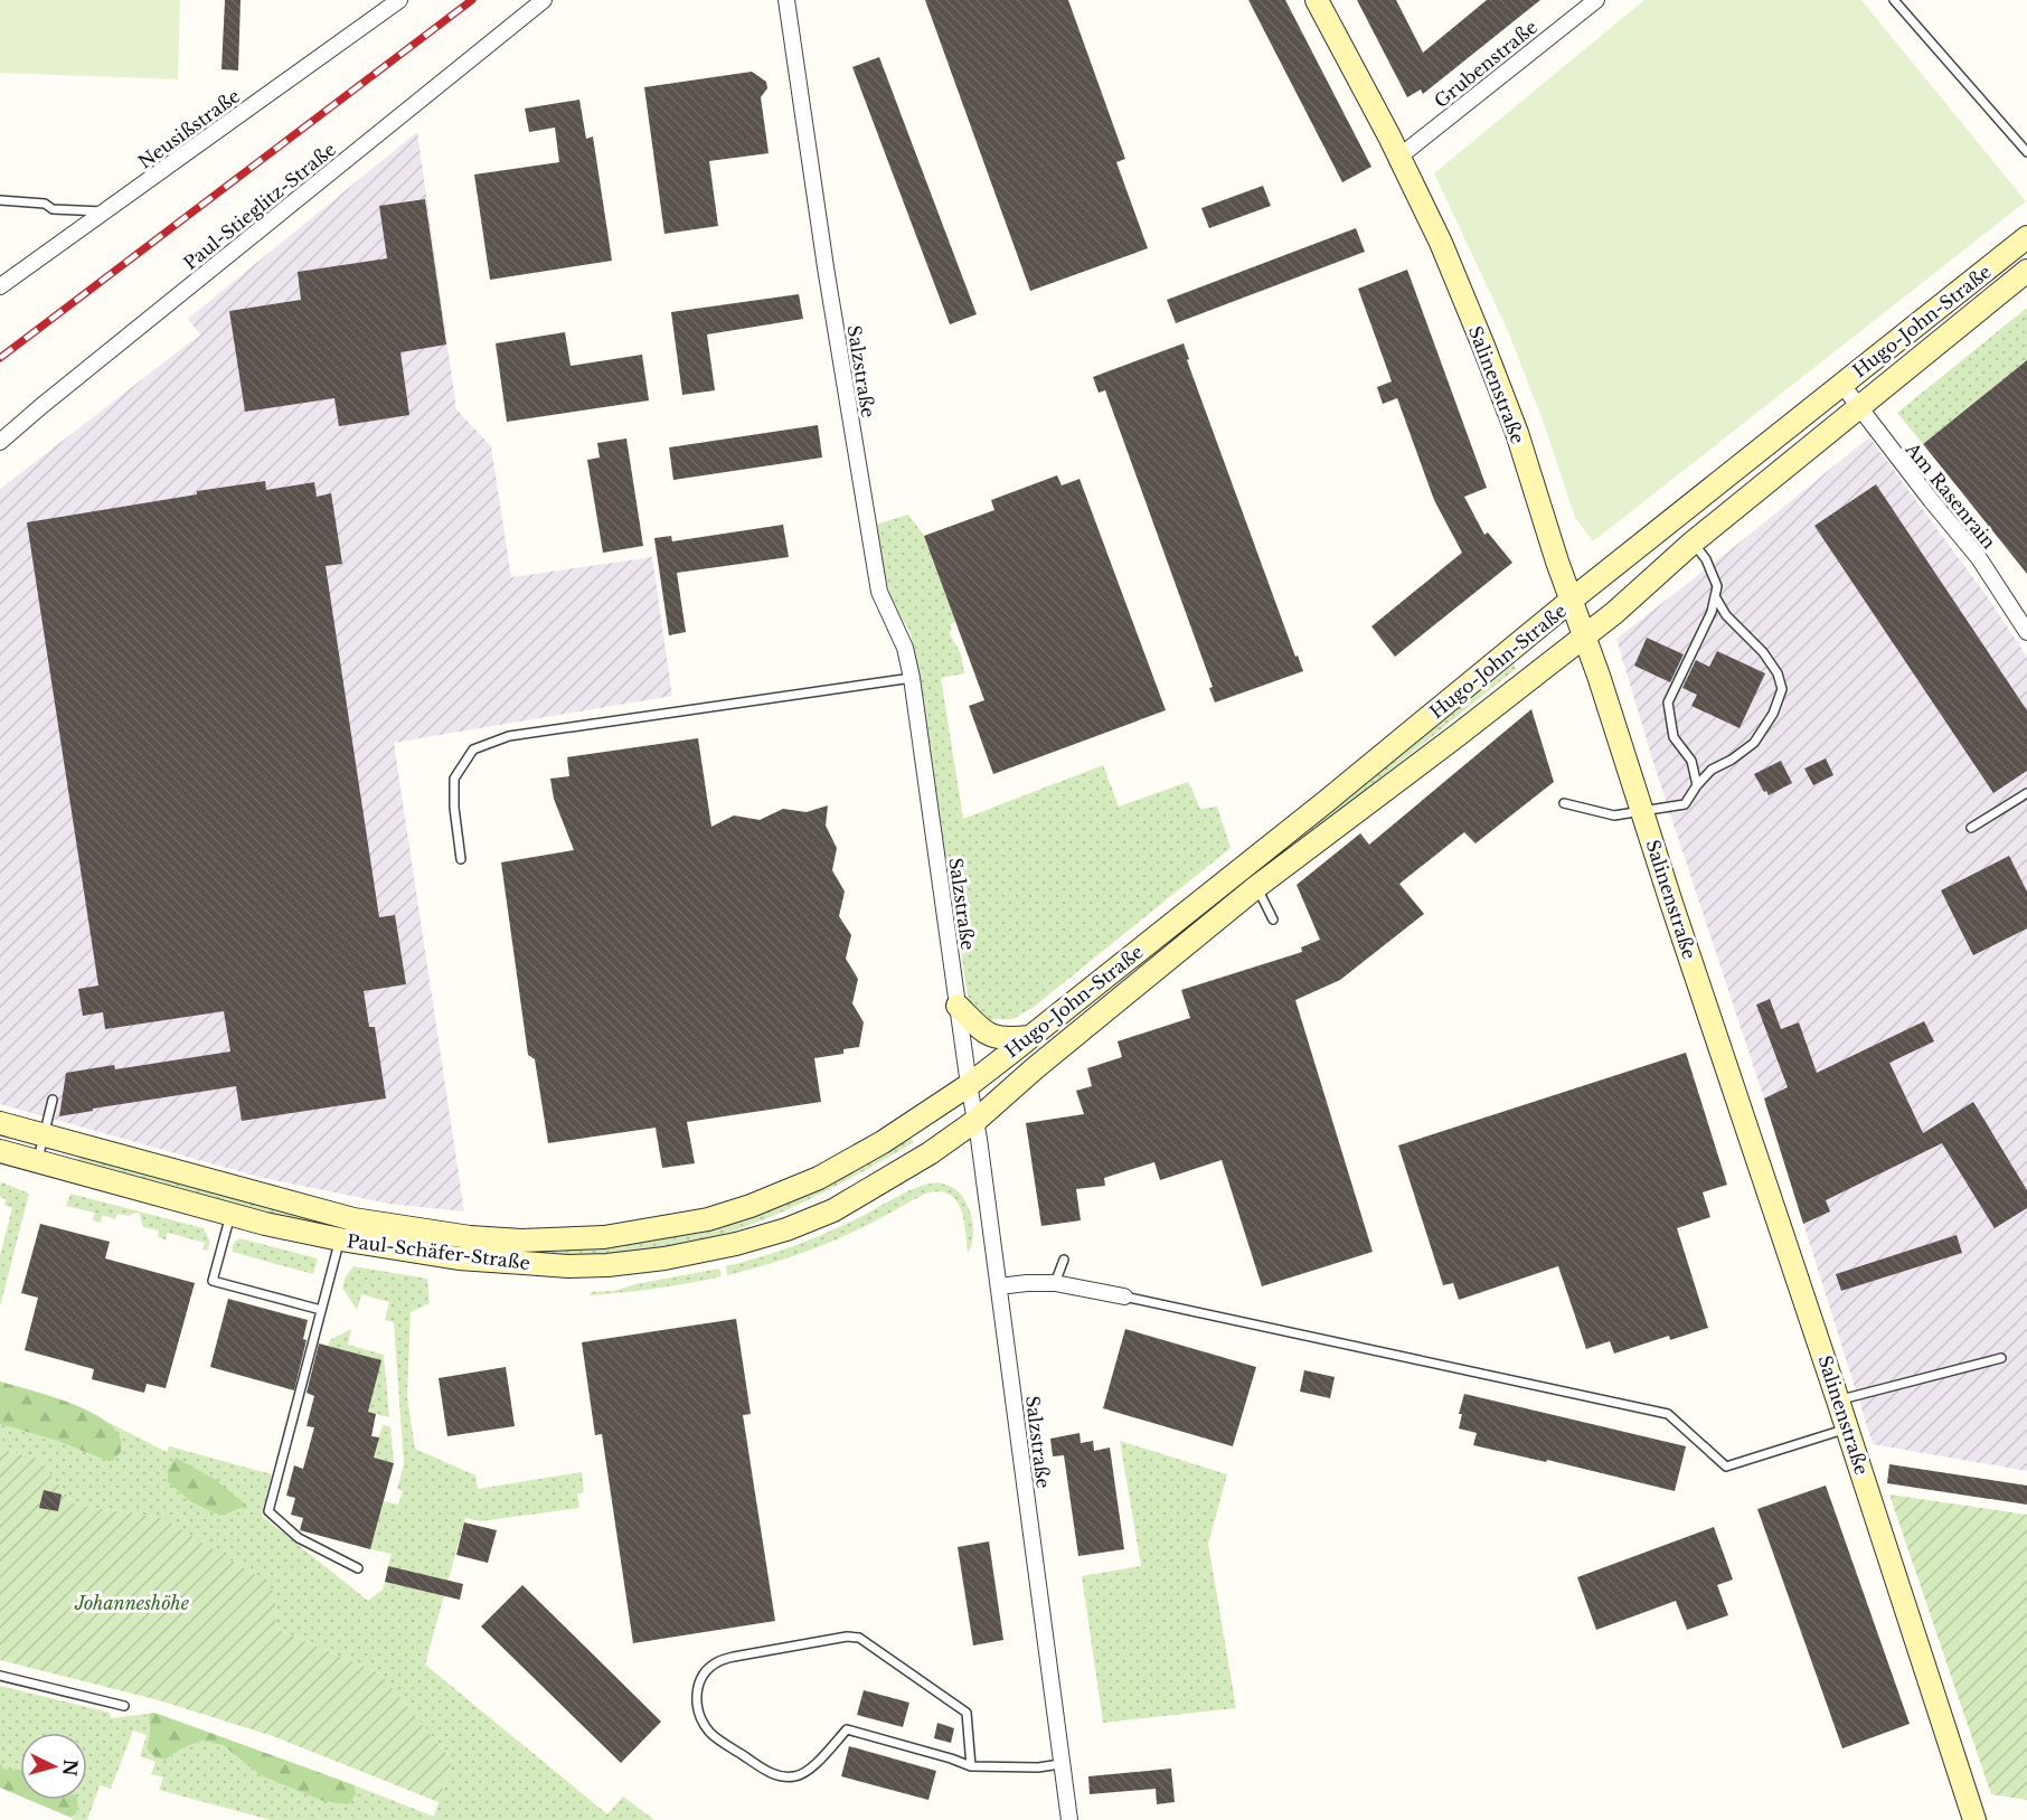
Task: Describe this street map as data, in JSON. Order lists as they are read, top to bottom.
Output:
{
  "streets": {
    "main road": ["Hugo-John-Straße", "Salinenstraße", "Paul-Schäfer-Straße"],
    "street": [
      "Grubenstraße",
      "Neusißstraße",
      "Paul-Stieglitz-Straße",
      "Salzstraße",
      "Am Rasenrain"
    ]
  },
  "crossings": [
    ["Grubenstraße", "Salinenstraße"],
    ["Hugo-John-Straße", "Salzstraße"],
    ["Hugo-John-Straße", "Salinenstraße"],
    ["Hugo-John-Straße", "Am Rasenrain"],
    ["Hugo-John-Straße", "Paul-Schäfer-Straße"],
    ["Salzstraße", "Paul-Schäfer-Straße"]
  ],
  "parks": ["Johanneshöhe"],
  "north": "right"
}
